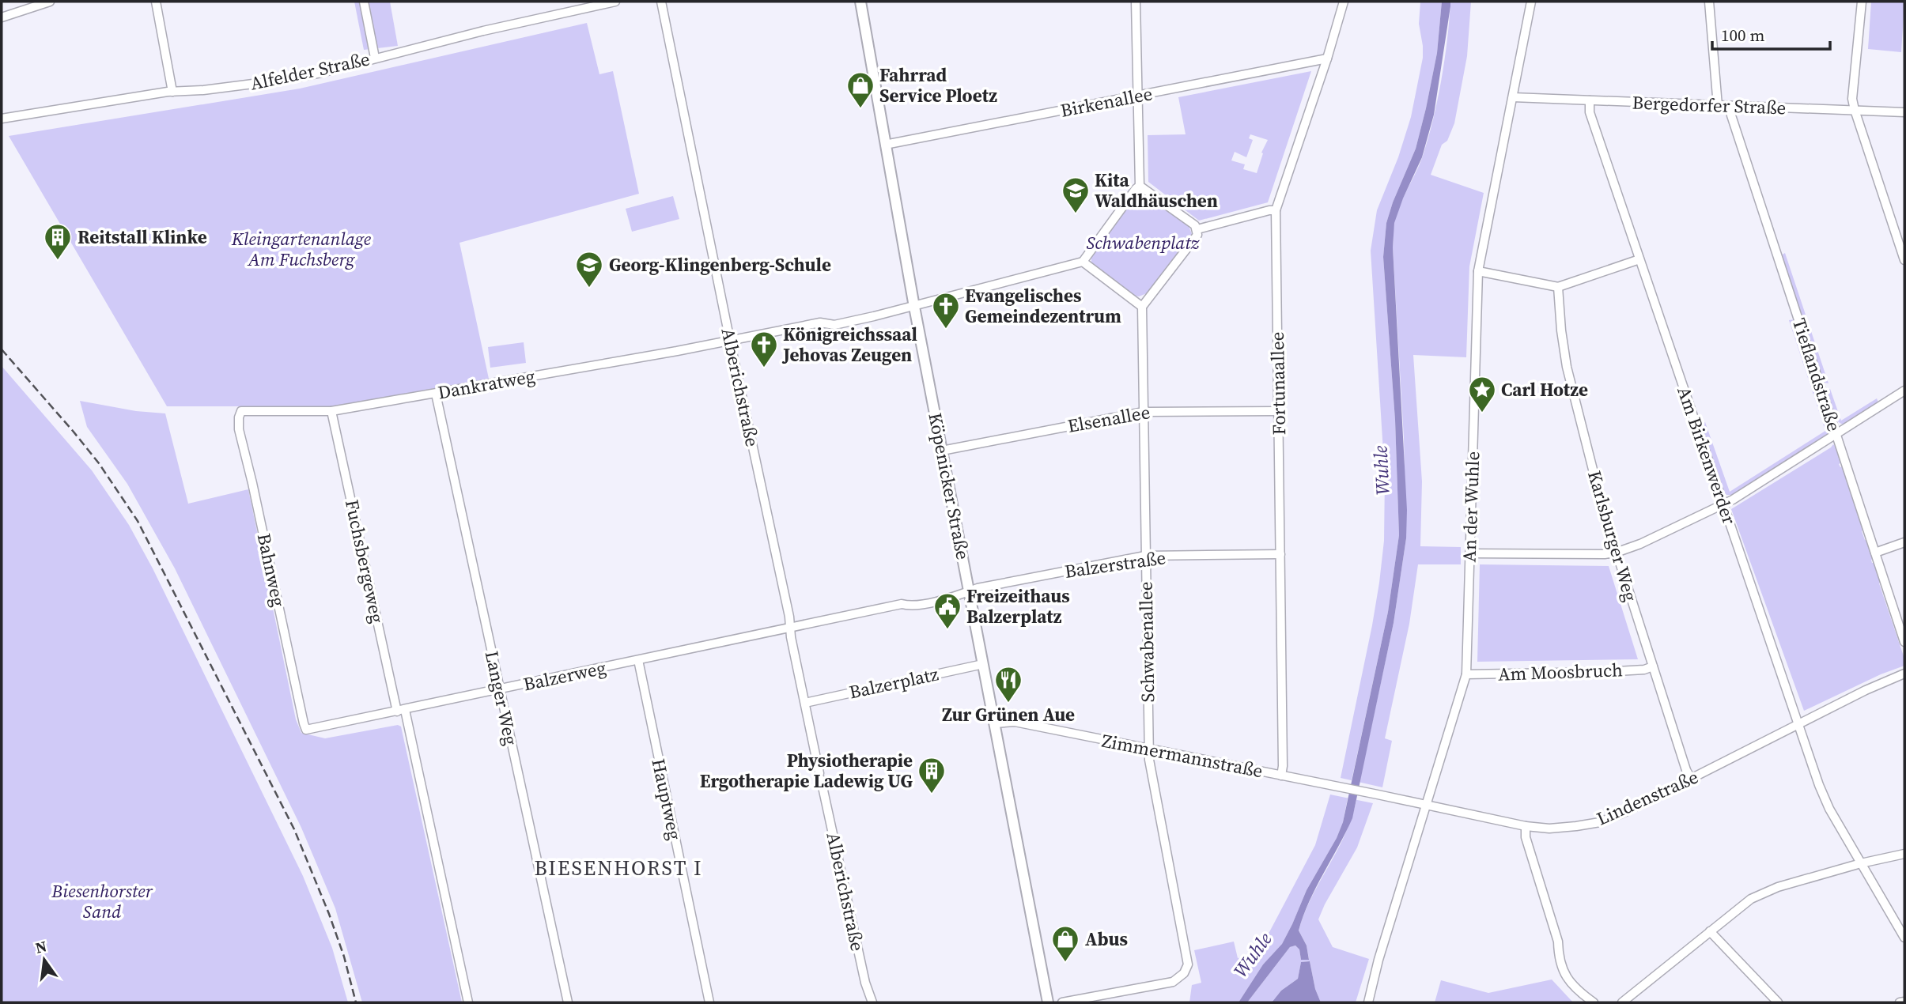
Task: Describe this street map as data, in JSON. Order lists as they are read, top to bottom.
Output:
{
  "streets": {
    "main road": ["Köpenicker Straße"],
    "street": [
      "Alfelder Straße",
      "Birkenallee",
      "Bergedorfer Straße",
      "Tieflandstraße",
      "Fortunaallee",
      "Dankratweg",
      "Alberichstraße",
      "Elsenallee",
      "Am Birkenwerder",
      "An der Wuhle",
      "Karlsburger Weg",
      "Fuchsbergeweg",
      "Balzerstraße",
      "Bahnweg",
      "Schwabenallee",
      "Am Moosbruch",
      "Balzerweg",
      "Balzerplatz",
      "Langer Weg",
      "Zimmermannstraße",
      "Lindenstraße",
      "Hauptweg"
    ]
  },
  "crossings": [
    ["Birkenallee", "Fortunaallee"],
    ["Birkenallee", "Köpenicker Straße"],
    ["Bergedorfer Straße", "Tieflandstraße"],
    ["Bergedorfer Straße", "Am Birkenwerder"],
    ["Bergedorfer Straße", "An der Wuhle"],
    ["Fortunaallee", "Elsenallee"],
    ["Fortunaallee", "Balzerstraße"],
    ["Fortunaallee", "Zimmermannstraße"],
    ["Dankratweg", "Alberichstraße"],
    ["Dankratweg", "Köpenicker Straße"],
    ["Dankratweg", "Fuchsbergeweg"],
    ["Dankratweg", "Bahnweg"],
    ["Dankratweg", "Langer Weg"],
    ["Alberichstraße", "Balzerstraße"],
    ["Alberichstraße", "Balzerplatz"],
    ["Elsenallee", "Köpenicker Straße"],
    ["Elsenallee", "Schwabenallee"],
    ["Am Birkenwerder", "Lindenstraße"],
    ["Köpenicker Straße", "Balzerstraße"],
    ["Köpenicker Straße", "Balzerplatz"],
    ["Köpenicker Straße", "Zimmermannstraße"],
    ["An der Wuhle", "Am Moosbruch"],
    ["An der Wuhle", "Lindenstraße"],
    ["Karlsburger Weg", "Am Moosbruch"],
    ["Karlsburger Weg", "Lindenstraße"],
    ["Fuchsbergeweg", "Balzerweg"],
    ["Balzerstraße", "Schwabenallee"],
    ["Balzerstraße", "Balzerweg"],
    ["Bahnweg", "Balzerweg"],
    ["Schwabenallee", "Zimmermannstraße"],
    ["Balzerweg", "Langer Weg"],
    ["Balzerweg", "Hauptweg"],
    ["Zimmermannstraße", "Lindenstraße"]
  ],
  "districts": ["BIESENHORST I"],
  "water": ["Wuhle"],
  "parks": ["Kleingartenanlage Am Fuchsberg", "Schwabenplatz", "Biesenhorster Sand"],
  "places": {
    "shop": ["Fahrrad Service Ploetz", "Abus"],
    "school or university": ["Kita Waldhäuschen", "Georg-Klingenberg-Schule"],
    "building": ["Reitstall Klinke", "Physiotherapie Ergotherapie Ladewig UG"],
    "church": ["Evangelisches Gemeindezentrum", "Königreichssaal Jehovas Zeugen"],
    "place": ["Carl Hotze"],
    "public building": ["Freizeithaus Balzerplatz"],
    "restaurant": ["Zur Grünen Aue"]
  },
  "scale_bar": "100 m",
  "north": "top"
}
